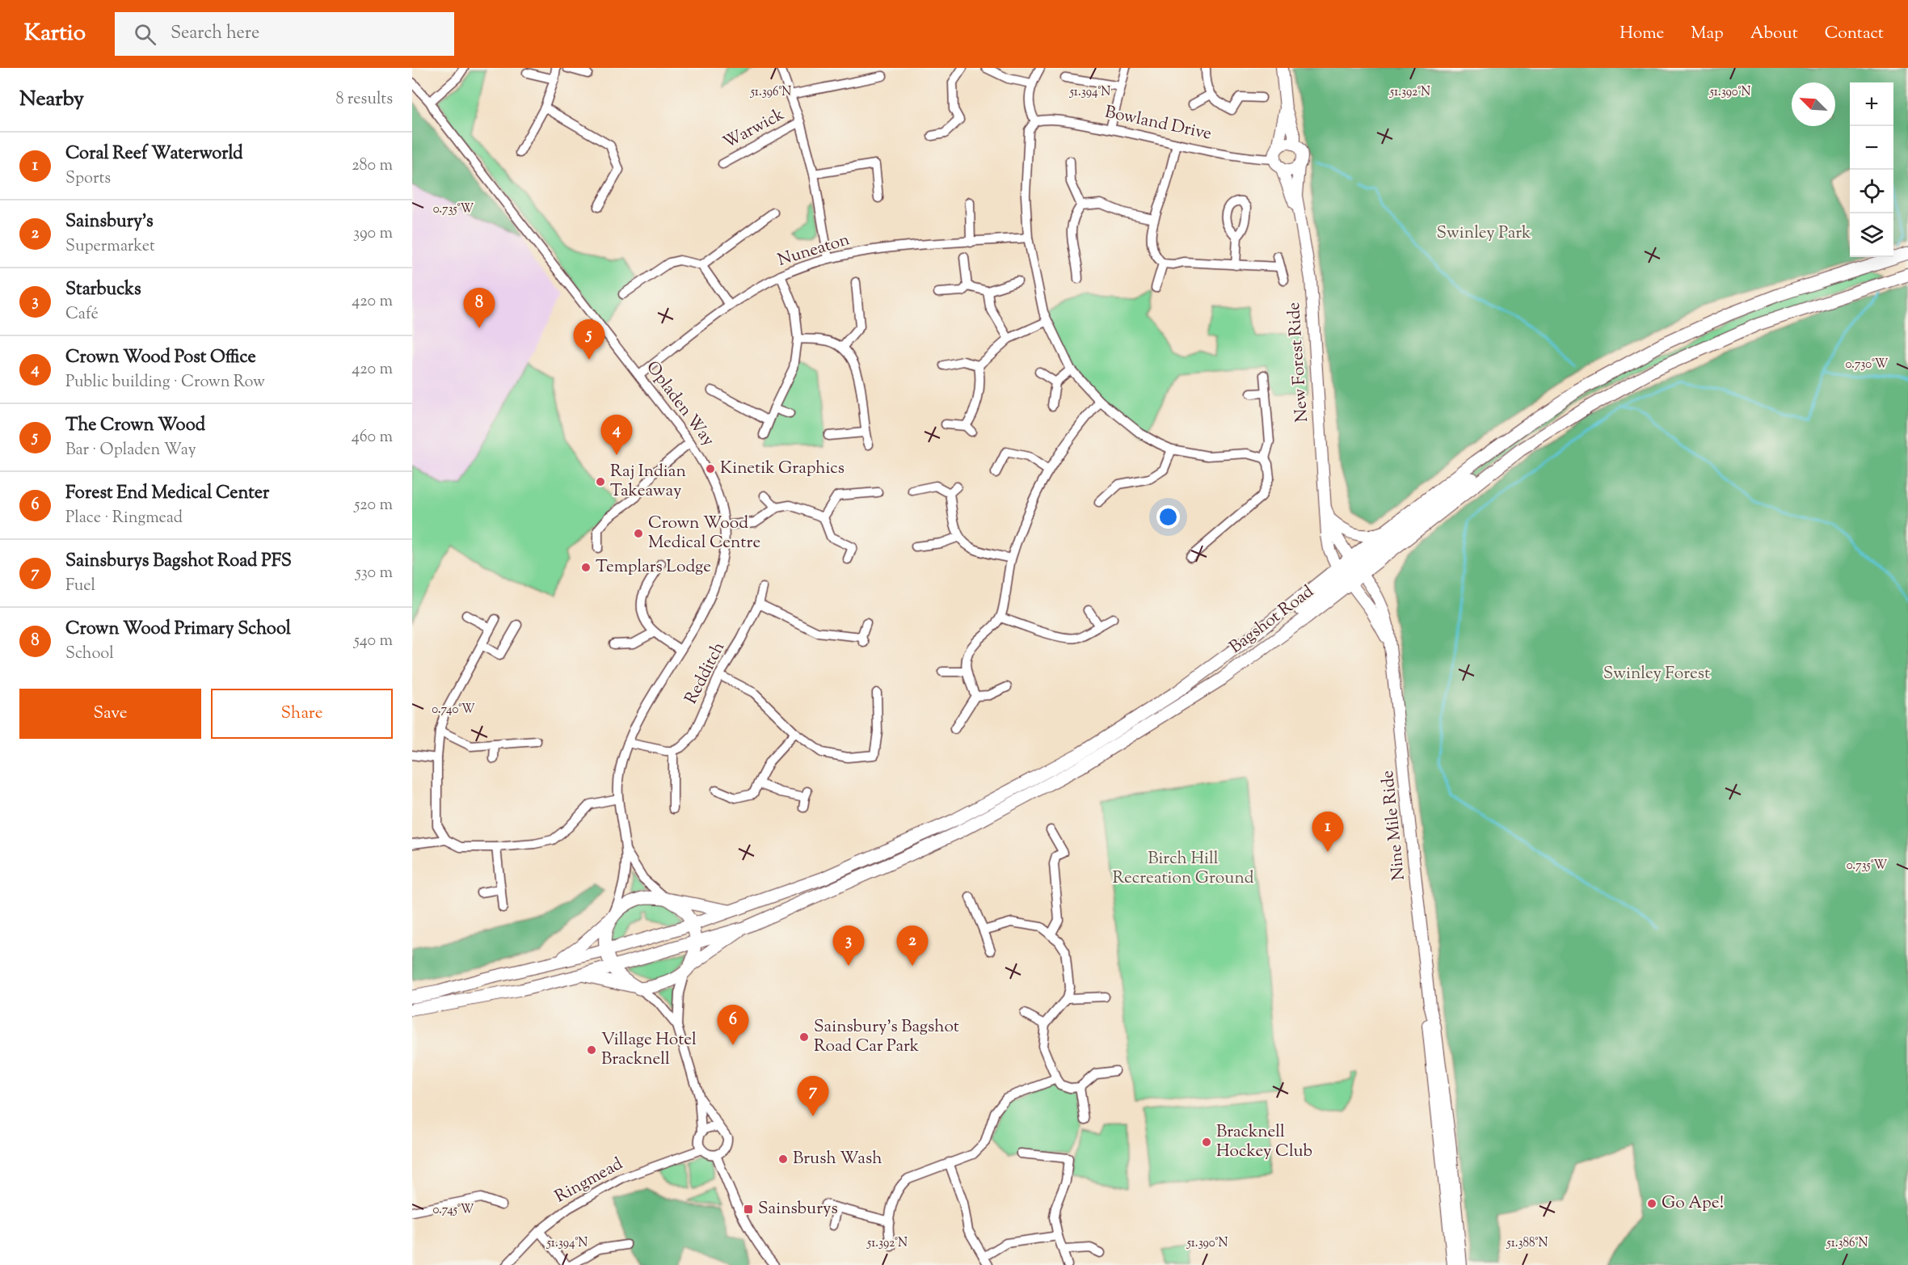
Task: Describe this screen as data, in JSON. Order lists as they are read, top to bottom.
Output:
{
  "streets": {
    "highway": ["Bagshot Road"],
    "main road": ["New Forest Ride", "Nine Mile Ride"],
    "street": [
      "Bowland Drive",
      "Warwick",
      "Nuneaton",
      "Opladen Way",
      "Redditch",
      "Ringmead"
    ]
  },
  "crossings": [
    ["Bowland Drive", "New Forest Ride"],
    ["Warwick", "Nuneaton"],
    ["Nuneaton", "Opladen Way"],
    ["New Forest Ride", "Bagshot Road"],
    ["New Forest Ride", "Nine Mile Ride"],
    ["Bagshot Road", "Nine Mile Ride"]
  ],
  "parks": ["Swinley Park", "Swinley Forest", "Birch Hill Recreation Ground"],
  "places": {
    "other": [
      "Kinetik Graphics",
      "Raj Indian Takeaway",
      "Crown Wood Medical Centre",
      "Templars Lodge",
      "Sainsbury's Bagshot Road Car Park",
      "Village Hotel Bracknell",
      "Bracknell Hockey Club",
      "Brush Wash",
      "Go Ape!"
    ],
    "transit": ["Sainsburys"]
  },
  "north": "top left",
  "page": {
    "header": "Kartio",
    "search": "Search here",
    "nav": [
      "Home",
      "Map",
      "About",
      "Contact"
    ],
    "heading": ["Nearby", "8 results"],
    "map_buttons": ["+", "−"],
    "list": [
      {
        "mark": "1",
        "name": "Coral Reef Waterworld",
        "note": "Sports",
        "value": "280 m"
      },
      {
        "mark": "2",
        "name": "Sainsbury's",
        "note": "Supermarket",
        "value": "390 m"
      },
      {
        "mark": "3",
        "name": "Starbucks",
        "note": "Café",
        "value": "420 m"
      },
      {
        "mark": "4",
        "name": "Crown Wood Post Office",
        "note": "Public building · Crown Row",
        "value": "420 m"
      },
      {
        "mark": "5",
        "name": "The Crown Wood",
        "note": "Bar · Opladen Way",
        "value": "460 m"
      },
      {
        "mark": "6",
        "name": "Forest End Medical Center",
        "note": "Place · Ringmead",
        "value": "520 m"
      },
      {
        "mark": "7",
        "name": "Sainsburys Bagshot Road PFS",
        "note": "Fuel",
        "value": "530 m"
      },
      {
        "mark": "8",
        "name": "Crown Wood Primary School",
        "note": "School",
        "value": "540 m"
      }
    ],
    "pins": [
      "8",
      "5",
      "4",
      "1",
      "2",
      "3",
      "6",
      "7"
    ],
    "buttons": ["Save", "Share"]
  },
  "coordinates": [
    "51.396°N",
    "51.394°N",
    "51.392°N",
    "51.390°N",
    "0.735°W",
    "0.730°W",
    "0.740°W",
    "0.745°W",
    "51.388°N",
    "51.386°N"
  ]
}
